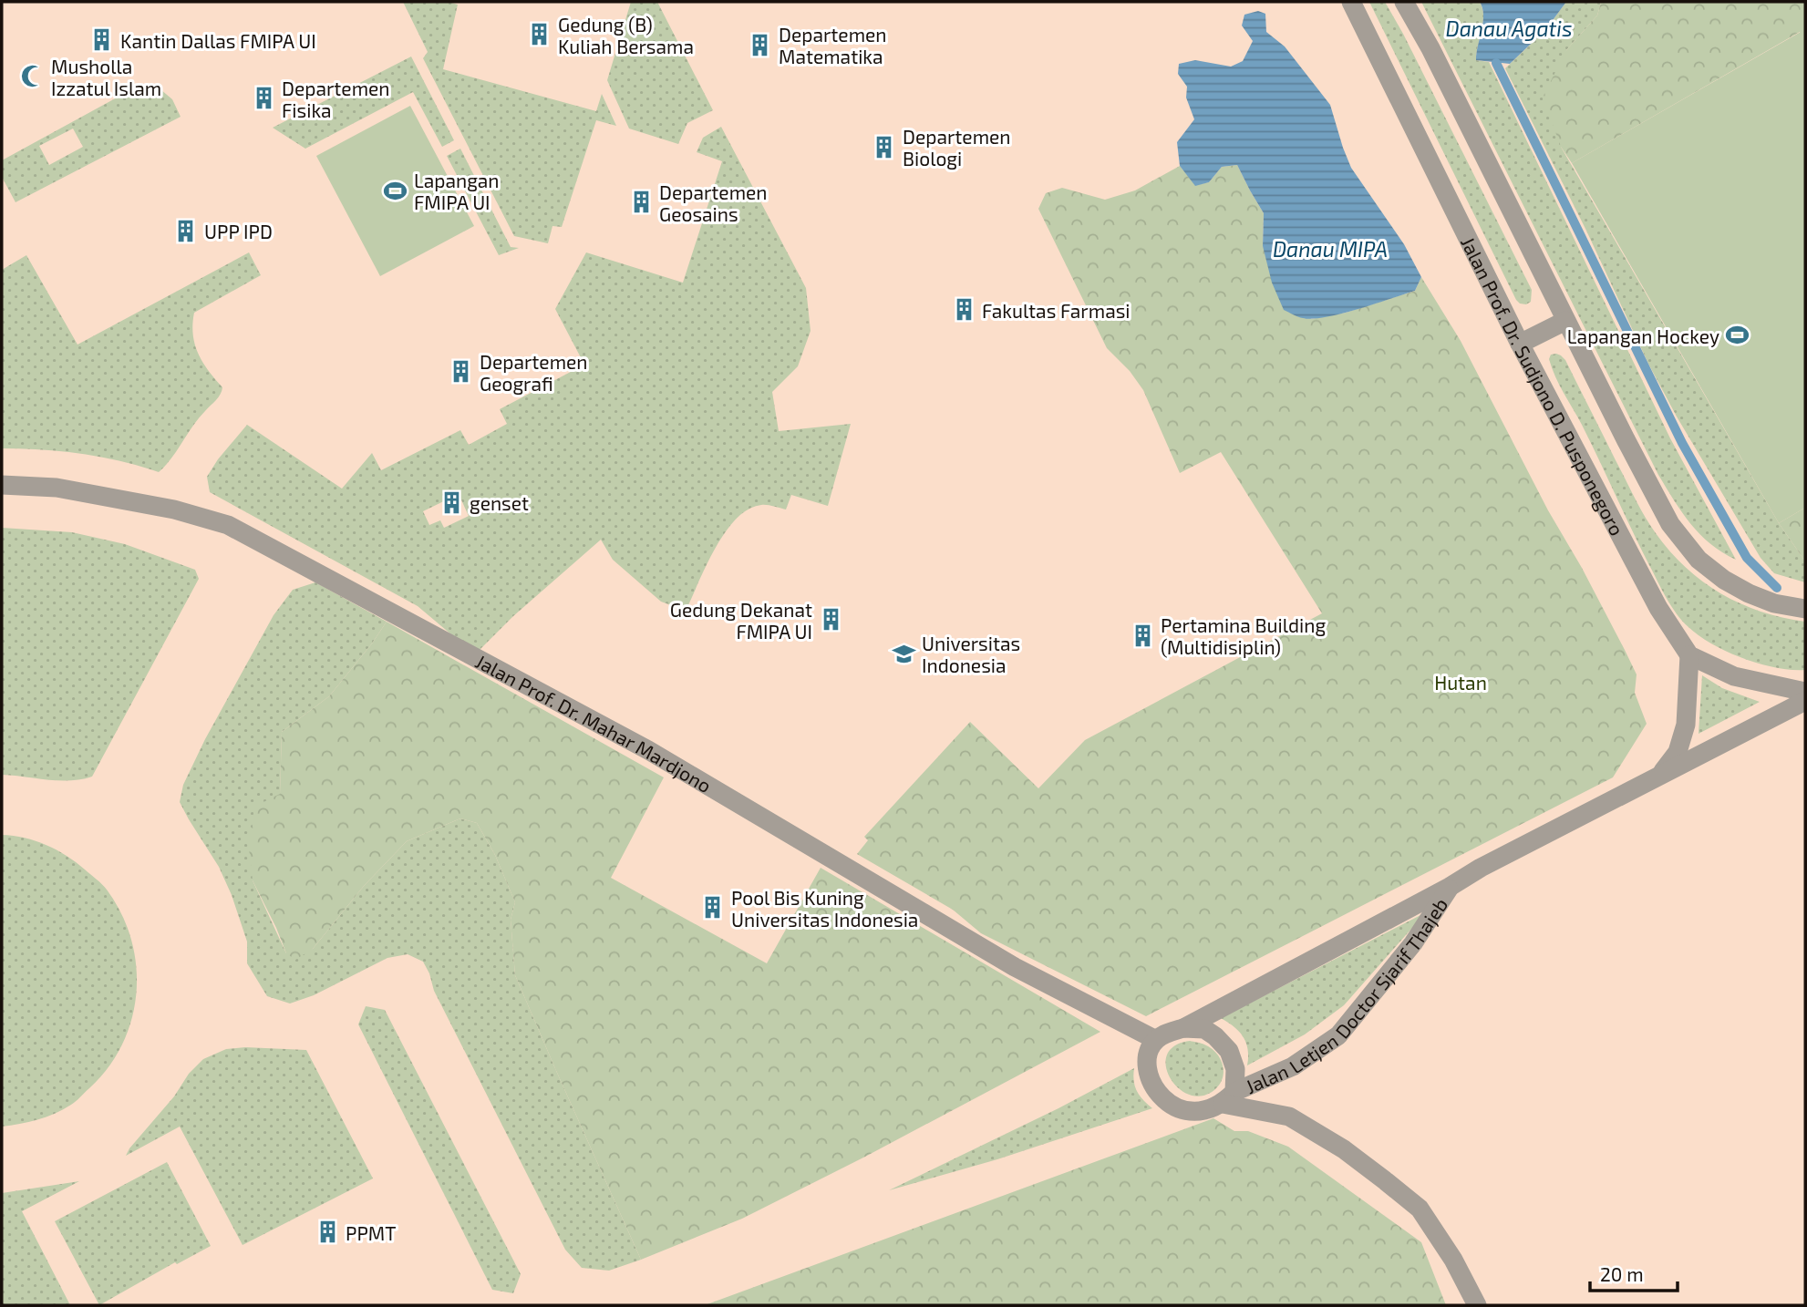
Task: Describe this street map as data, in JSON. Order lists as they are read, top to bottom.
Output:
{
  "streets": {
    "street": ["Jalan Prof. Dr. Sudjono D. Pusponegoro", "Jalan Prof. Dr. Mahar Mardjono", "Jalan Letjen Doctor Sjarif Thajeb"]
  },
  "crossings": [
    ["Jalan Prof. Dr. Sudjono D. Pusponegoro", "Jalan Letjen Doctor Sjarif Thajeb"],
    ["Jalan Prof. Dr. Mahar Mardjono", "Jalan Letjen Doctor Sjarif Thajeb"]
  ],
  "water": ["Danau Agatis", "Danau MIPA"],
  "parks": ["Hutan"],
  "places": {
    "building": [
      "Gedung (B) Kuliah Bersama",
      "Kantin Dallas FMIPA UI",
      "Departemen Matematika",
      "Departemen Fisika",
      "Departemen Biologi",
      "Departemen Geosains",
      "UPP IPD",
      "Fakultas Farmasi",
      "Departemen Geografi",
      "genset",
      "Gedung Dekanat FMIPA UI",
      "Pertamina Building (Multidisiplin)",
      "Pool Bis Kuning Universitas Indonesia",
      "PPMT"
    ],
    "mosque": ["Musholla Izzatul Islam"],
    "sports": ["Lapangan FMIPA UI", "Lapangan Hockey"],
    "school or university": ["Universitas Indonesia"]
  },
  "scale_bar": "20 m"
}
